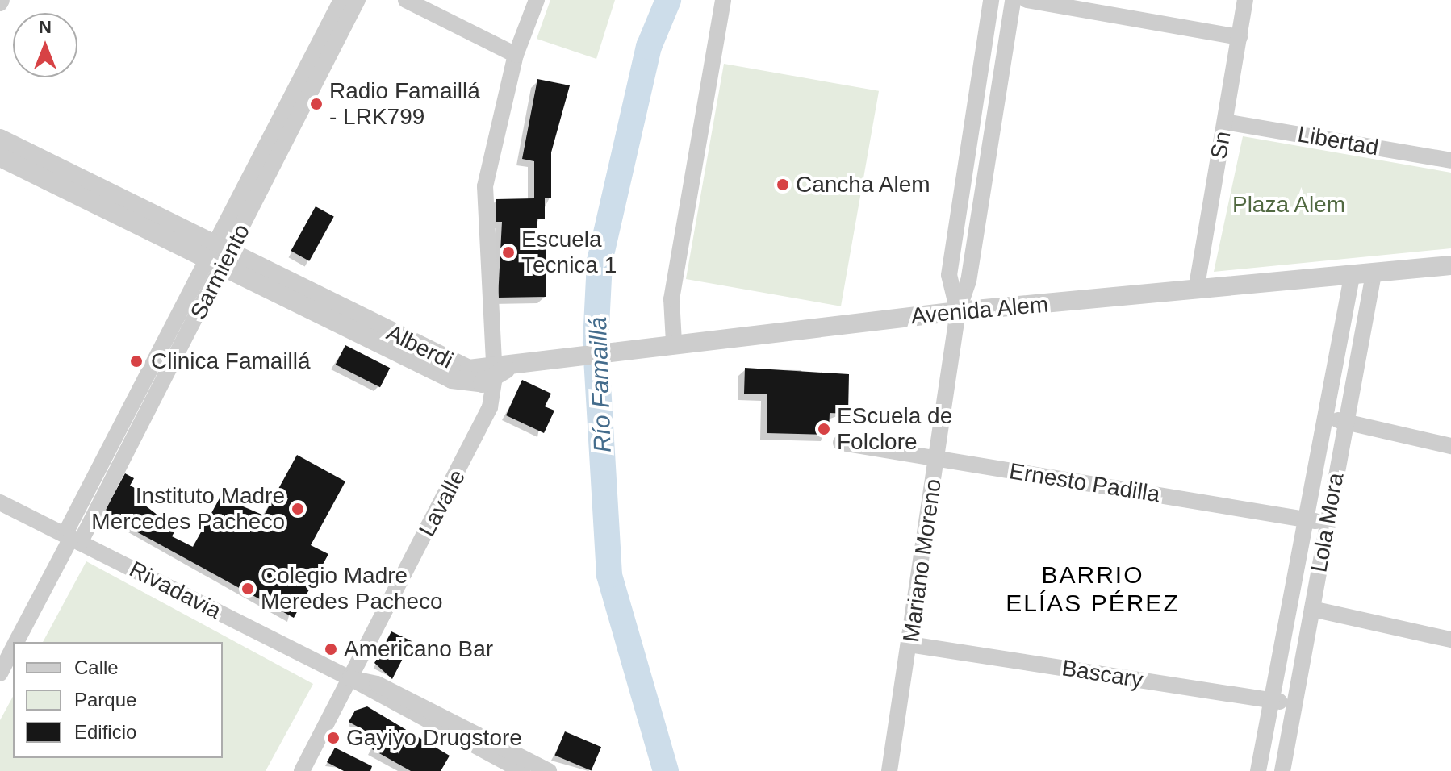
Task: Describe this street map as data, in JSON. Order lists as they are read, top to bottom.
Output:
{
  "streets": {
    "street": [
      "Libertad",
      "Sn",
      "Sarmiento",
      "Avenida Alem",
      "Alberdi",
      "Ernesto Padilla",
      "Lavalle",
      "Lola Mora",
      "Mariano Moreno",
      "Rivadavia",
      "Bascary"
    ]
  },
  "crossings": [
    ["Libertad", "Sn"],
    ["Sn", "Avenida Alem"],
    ["Sarmiento", "Alberdi"],
    ["Sarmiento", "Rivadavia"],
    ["Avenida Alem", "Alberdi"],
    ["Avenida Alem", "Lavalle"],
    ["Avenida Alem", "Lola Mora"],
    ["Avenida Alem", "Mariano Moreno"],
    ["Alberdi", "Lavalle"],
    ["Ernesto Padilla", "Lola Mora"],
    ["Ernesto Padilla", "Mariano Moreno"],
    ["Lavalle", "Rivadavia"],
    ["Lola Mora", "Bascary"],
    ["Mariano Moreno", "Bascary"]
  ],
  "districts": ["BARRIO ELÍAS PÉREZ"],
  "water": ["Río Famaillá"],
  "parks": ["Plaza Alem"],
  "places": [
    "Radio Famaillá - LRK799",
    "Cancha Alem",
    "Escuela Tecnica 1",
    "Clinica Famaillá",
    "EScuela de Folclore",
    "Instituto Madre Mercedes Pacheco",
    "Colegio Madre Meredes Pacheco",
    "Americano Bar",
    "Gayiyo Drugstore"
  ],
  "legend": ["Calle", "Parque", "Edificio"],
  "north": "top"
}
